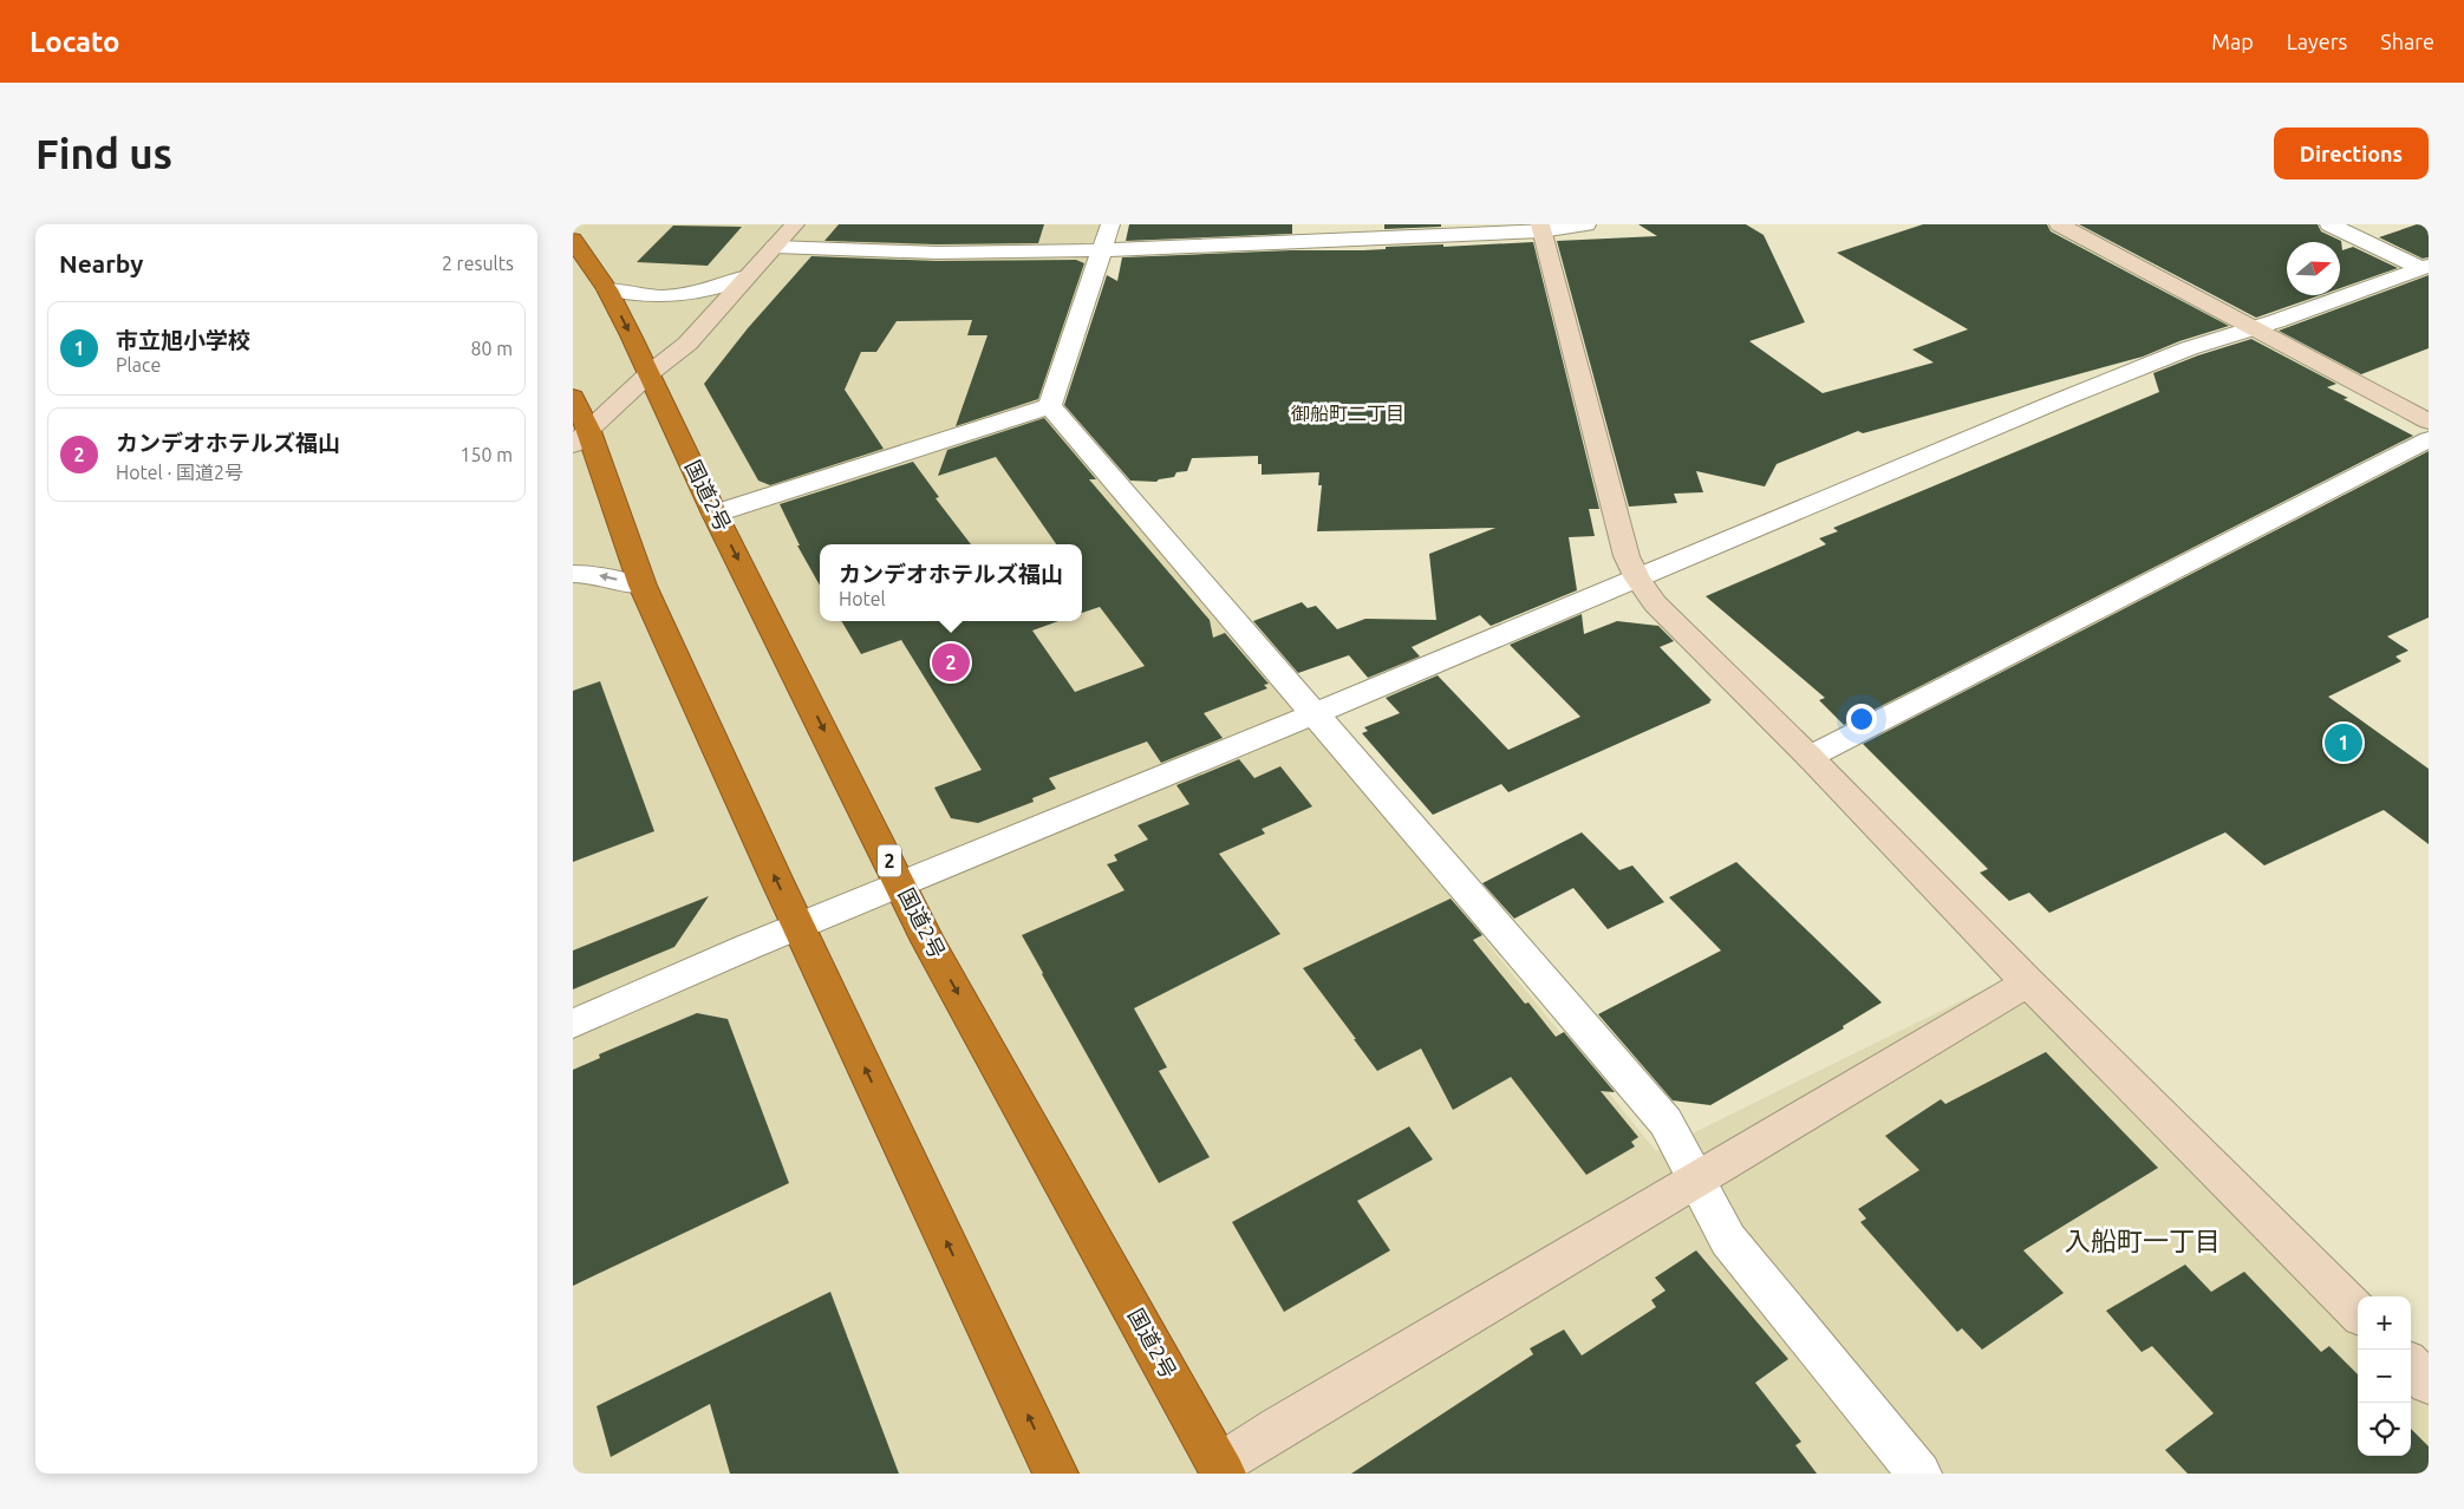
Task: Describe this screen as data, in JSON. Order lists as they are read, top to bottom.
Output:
{
  "streets": {
    "highway": ["国道2号", "2"]
  },
  "districts": ["御船町二丁目", "入船町一丁目"],
  "north": "right",
  "page": {
    "header": "Locato",
    "nav": ["Map", "Layers", "Share"],
    "buttons": "Directions",
    "title": "Find us",
    "heading": ["Nearby", "2 results"],
    "list": [
      {
        "mark": "1",
        "name": "市立旭小学校",
        "note": "Place",
        "value": "80 m"
      },
      {
        "mark": "2",
        "name": "カンデオホテルズ福山",
        "note": "Hotel · 国道2号",
        "value": "150 m"
      }
    ],
    "popup": ["カンデオホテルズ福山", "Hotel"],
    "pins": ["2", "1"],
    "map_buttons": ["+", "−"]
  }
}
